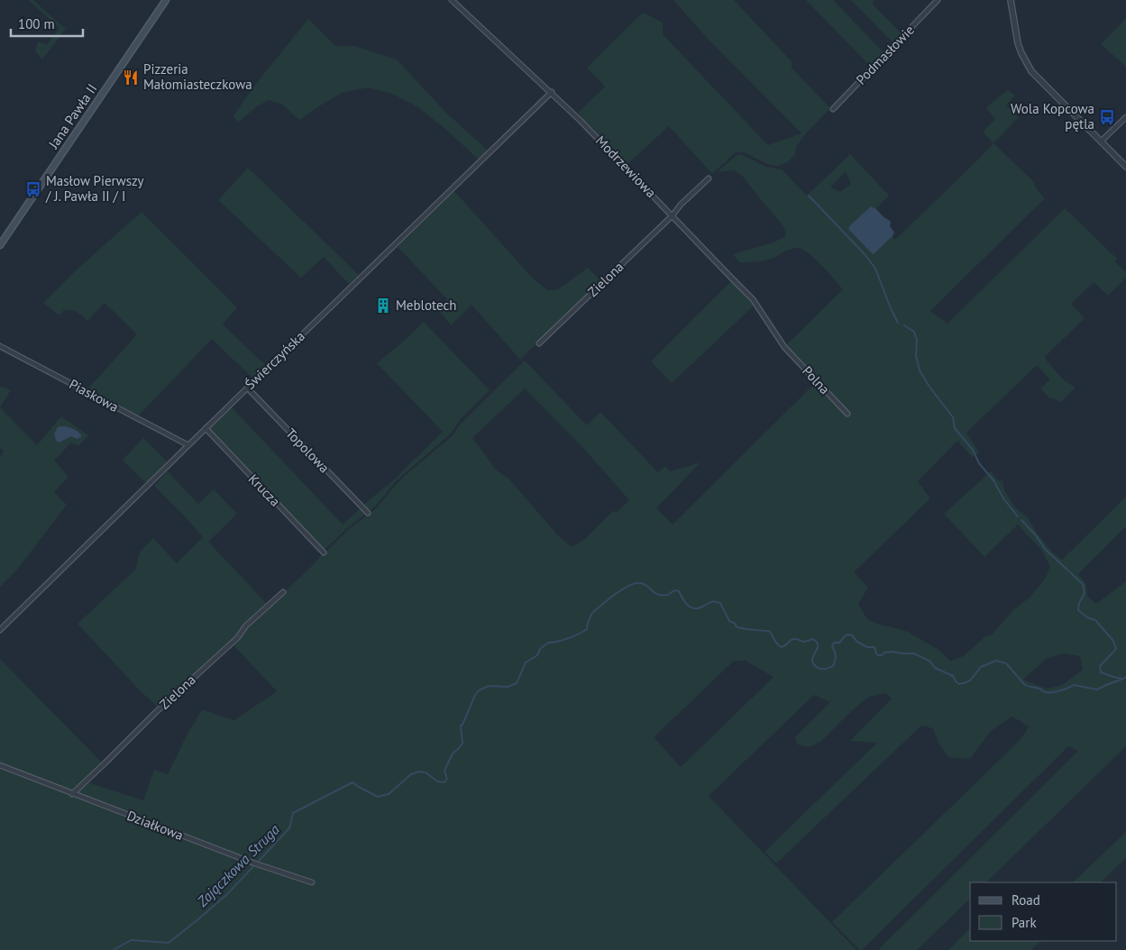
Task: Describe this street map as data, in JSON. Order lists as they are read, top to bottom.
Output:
{
  "streets": {
    "main road": ["Jana Pawła II"],
    "street": [
      "Podmasłowie",
      "Modrzewiowa",
      "Zielona",
      "Świerczyńska",
      "Polna",
      "Piaskowa",
      "Topolowa",
      "Krucza",
      "Działkowa"
    ]
  },
  "crossings": [
    ["Modrzewiowa", "Zielona"],
    ["Modrzewiowa", "Świerczyńska"],
    ["Modrzewiowa", "Polna"],
    ["Zielona", "Działkowa"],
    ["Świerczyńska", "Piaskowa"],
    ["Świerczyńska", "Topolowa"],
    ["Świerczyńska", "Krucza"]
  ],
  "water": ["Zajączkowa Struga"],
  "places": {
    "restaurant": ["Pizzeria Małomiasteczkowa"],
    "bus stop": ["Wola Kopcowa pętla", "Masłow Pierwszy / J. Pawła II / I"],
    "building": ["Meblotech"]
  },
  "legend": ["Road", "Park"],
  "scale_bar": "100 m"
}
